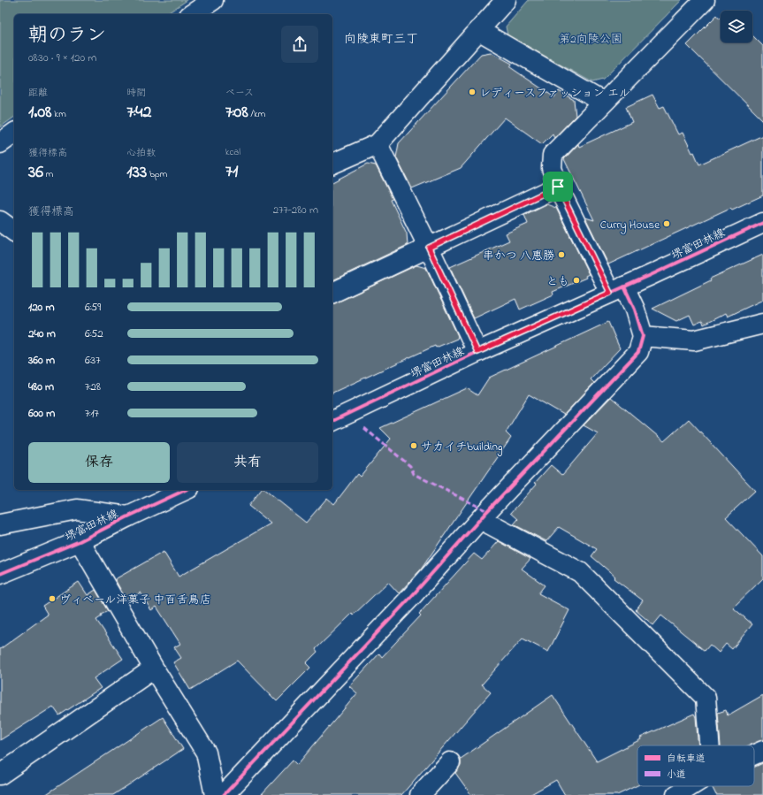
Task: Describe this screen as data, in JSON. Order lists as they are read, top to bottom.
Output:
{
  "streets": {
    "street": ["堺富田林線"]
  },
  "districts": ["向陵東町三丁"],
  "parks": ["第2向陵公園"],
  "places": [
    "レディースファッション エル",
    "Curry House",
    "串かつ 八惠勝",
    "とも",
    "サカイチbuilding",
    "ヴィベール洋菓子 中百舌鳥店"
  ],
  "legend": ["自転車道", "小道"],
  "page": {
    "heading": ["朝のラン", "08:30 · 9 × 120 m"],
    "stats": [
      ["距離", "1.08 km"],
      ["時間", "7:42"],
      ["ペース", "7:08 /km"],
      ["獲得標高", "36 m"],
      ["心拍数", "133 bpm"],
      ["kcal", "71"]
    ],
    "chart": ["獲得標高", "277–280 m"],
    "list": [
      {
        "name": "120 m",
        "note": "6:59"
      },
      {
        "name": "240 m",
        "note": "6:52"
      },
      {
        "name": "360 m",
        "note": "6:37"
      },
      {
        "name": "480 m",
        "note": "7:28"
      },
      {
        "name": "600 m",
        "note": "7:17"
      }
    ],
    "buttons": ["保存", "共有"]
  }
}
